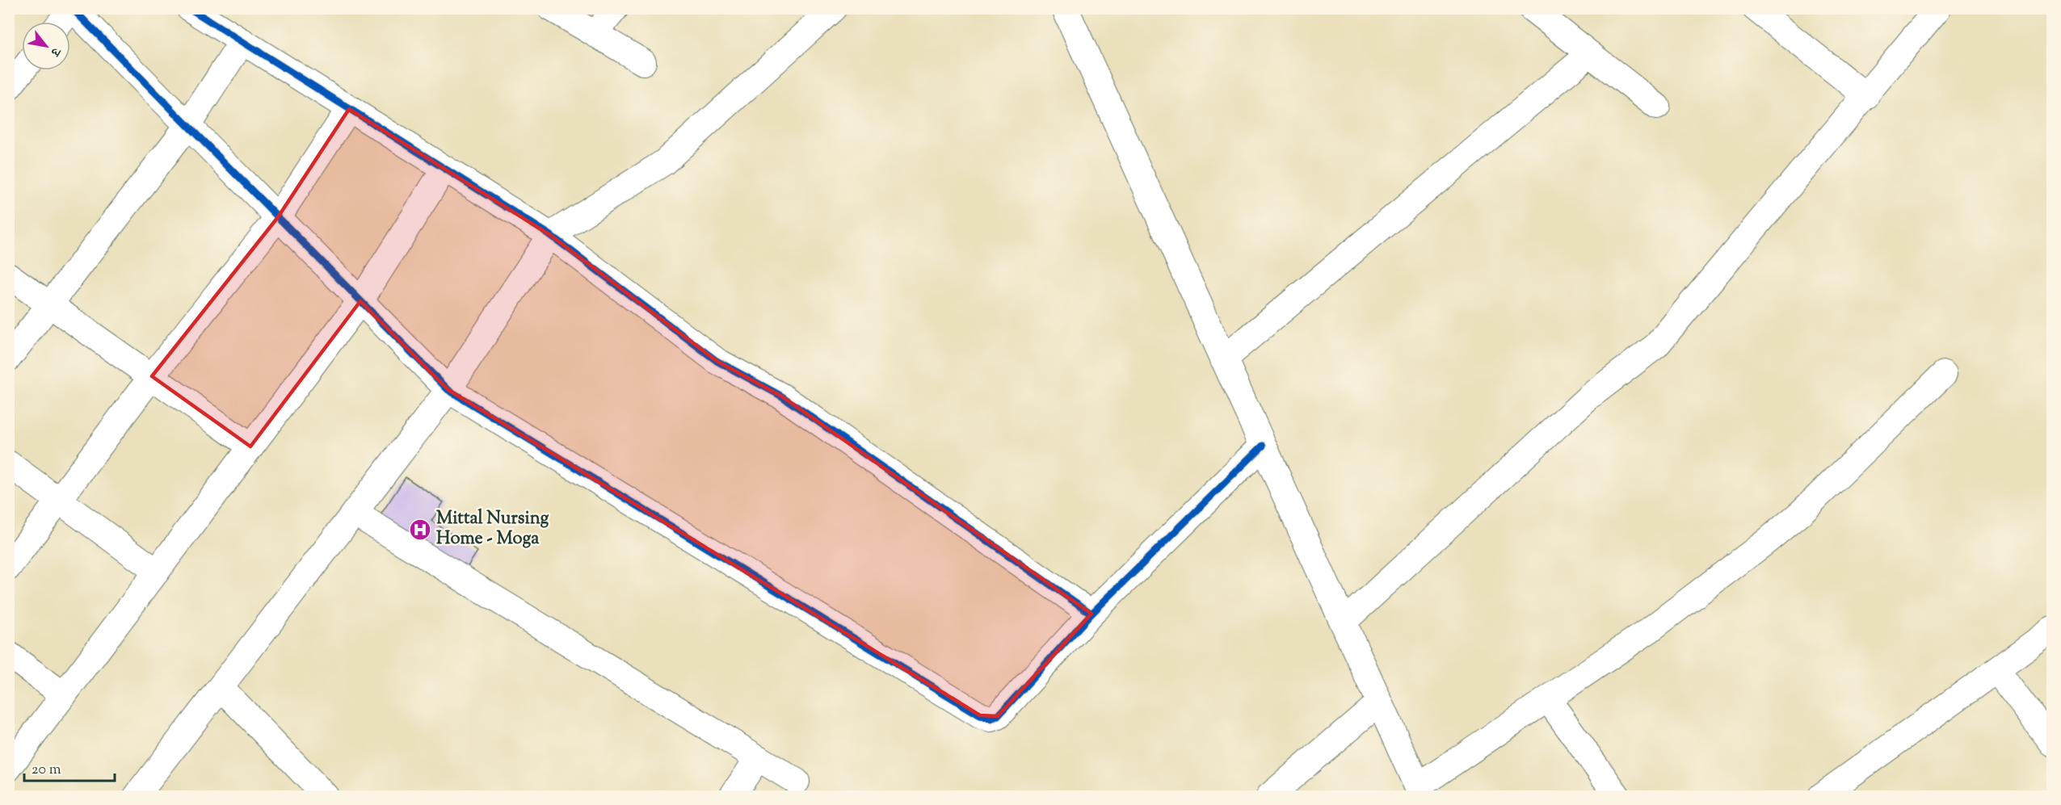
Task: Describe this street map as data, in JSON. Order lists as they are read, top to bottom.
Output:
{
  "places": {
    "hospital": ["Mittal Nursing Home - Moga"]
  },
  "scale_bar": "20 m",
  "north": "bottom right"
}
